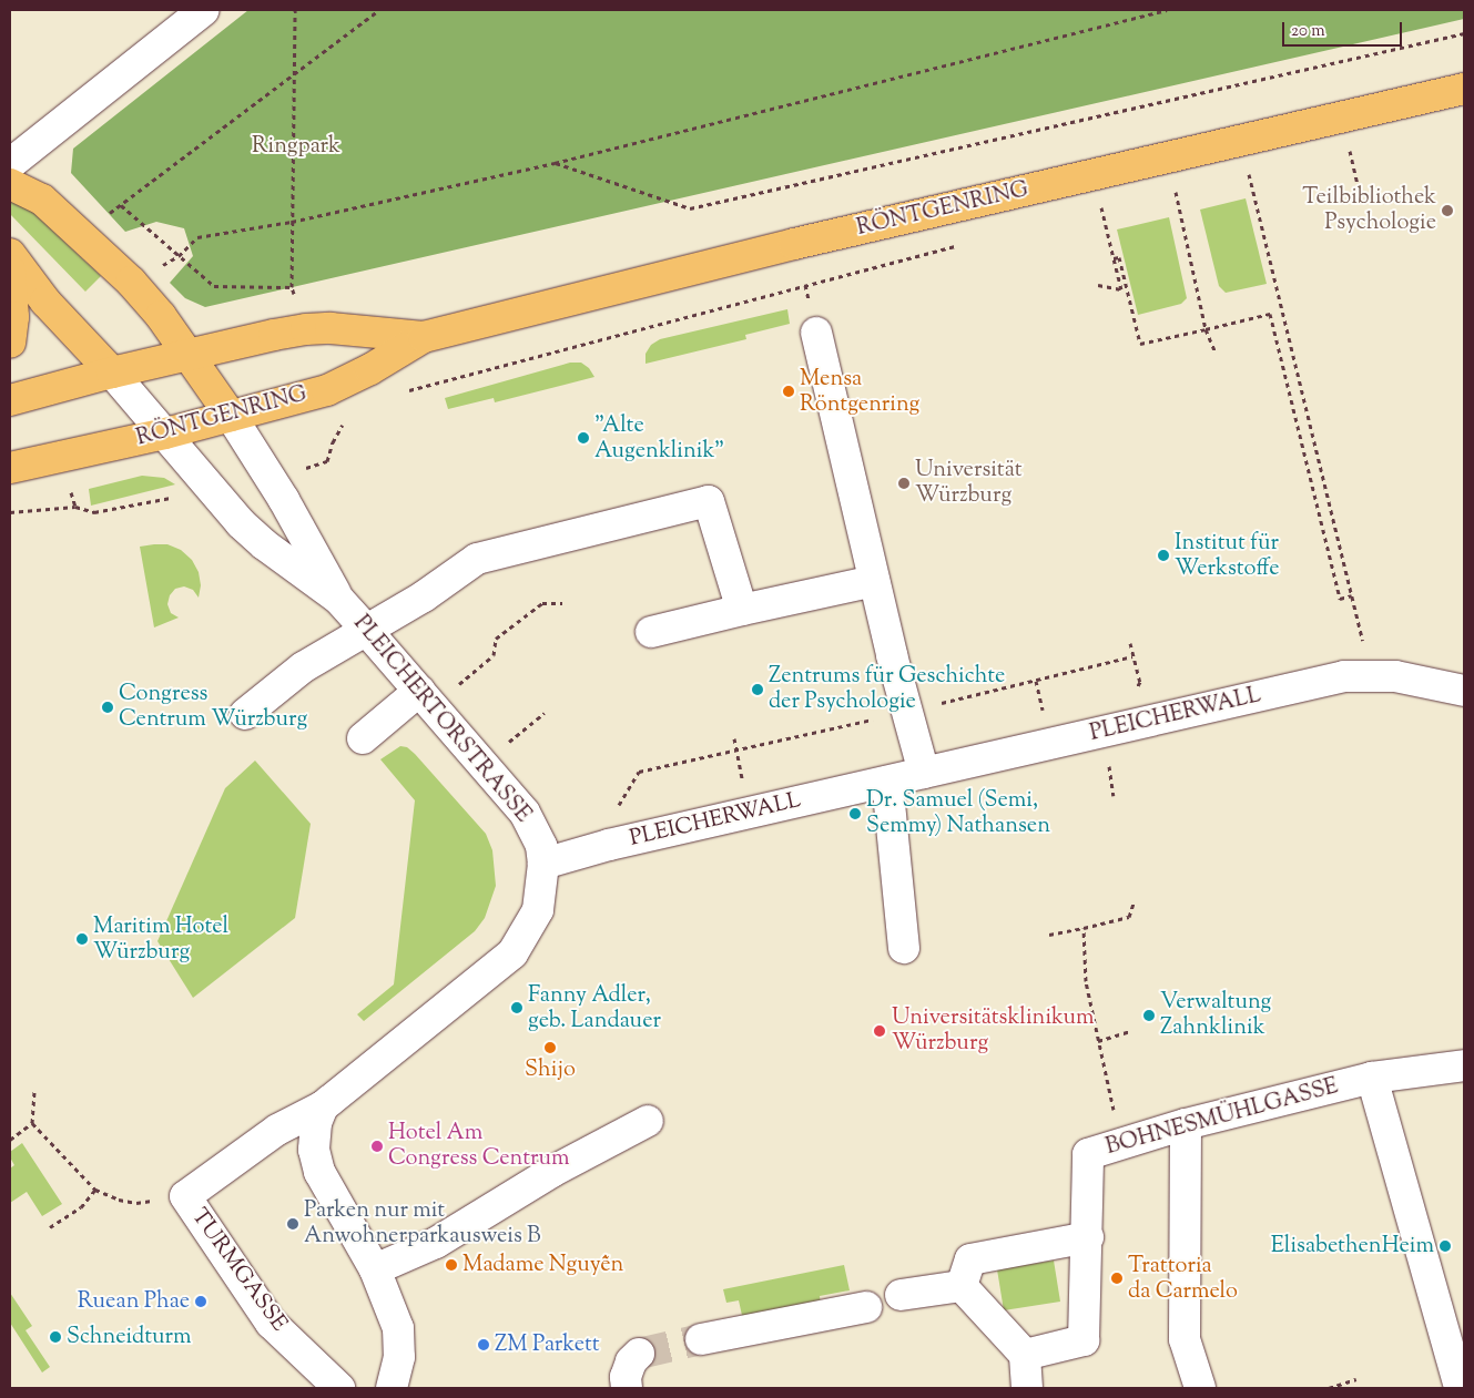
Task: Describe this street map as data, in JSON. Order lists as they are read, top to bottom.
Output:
{
  "streets": {
    "main road": ["RÖNTGENRING"],
    "street": [
      "PLEICHERWALL",
      "PLEICHERTORSTRASSE",
      "BOHNESMÜHLGASSE",
      "TURMGASSE"
    ]
  },
  "crossings": [
    ["RÖNTGENRING", "PLEICHERTORSTRASSE"],
    ["PLEICHERWALL", "PLEICHERTORSTRASSE"],
    ["PLEICHERTORSTRASSE", "TURMGASSE"]
  ],
  "parks": ["Ringpark"],
  "places": [
    "Teilbibliothek Psychologie",
    "Mensa Röntgenring",
    "\"Alte Augenklinik\"",
    "Universität Würzburg",
    "Institut für Werkstoffe",
    "Zentrums für Geschichte der Psychologie",
    "Congress Centrum Würzburg",
    "Dr. Samuel (Semi, Semmy) Nathansen",
    "Maritim Hotel Würzburg",
    "Fanny Adler, geb. Landauer",
    "Verwaltung Zahnklinik",
    "Universitätsklinikum Würzburg",
    "Shijo",
    "Hotel Am Congress Centrum",
    "Parken nur mit Anwohnerparkausweis B",
    "ElisabethenHeim",
    "Madame Nguyễn",
    "Trattoria da Carmelo",
    "Ruean Phae",
    "Schneidturm",
    "ZM Parkett"
  ],
  "scale_bar": "20 m"
}
